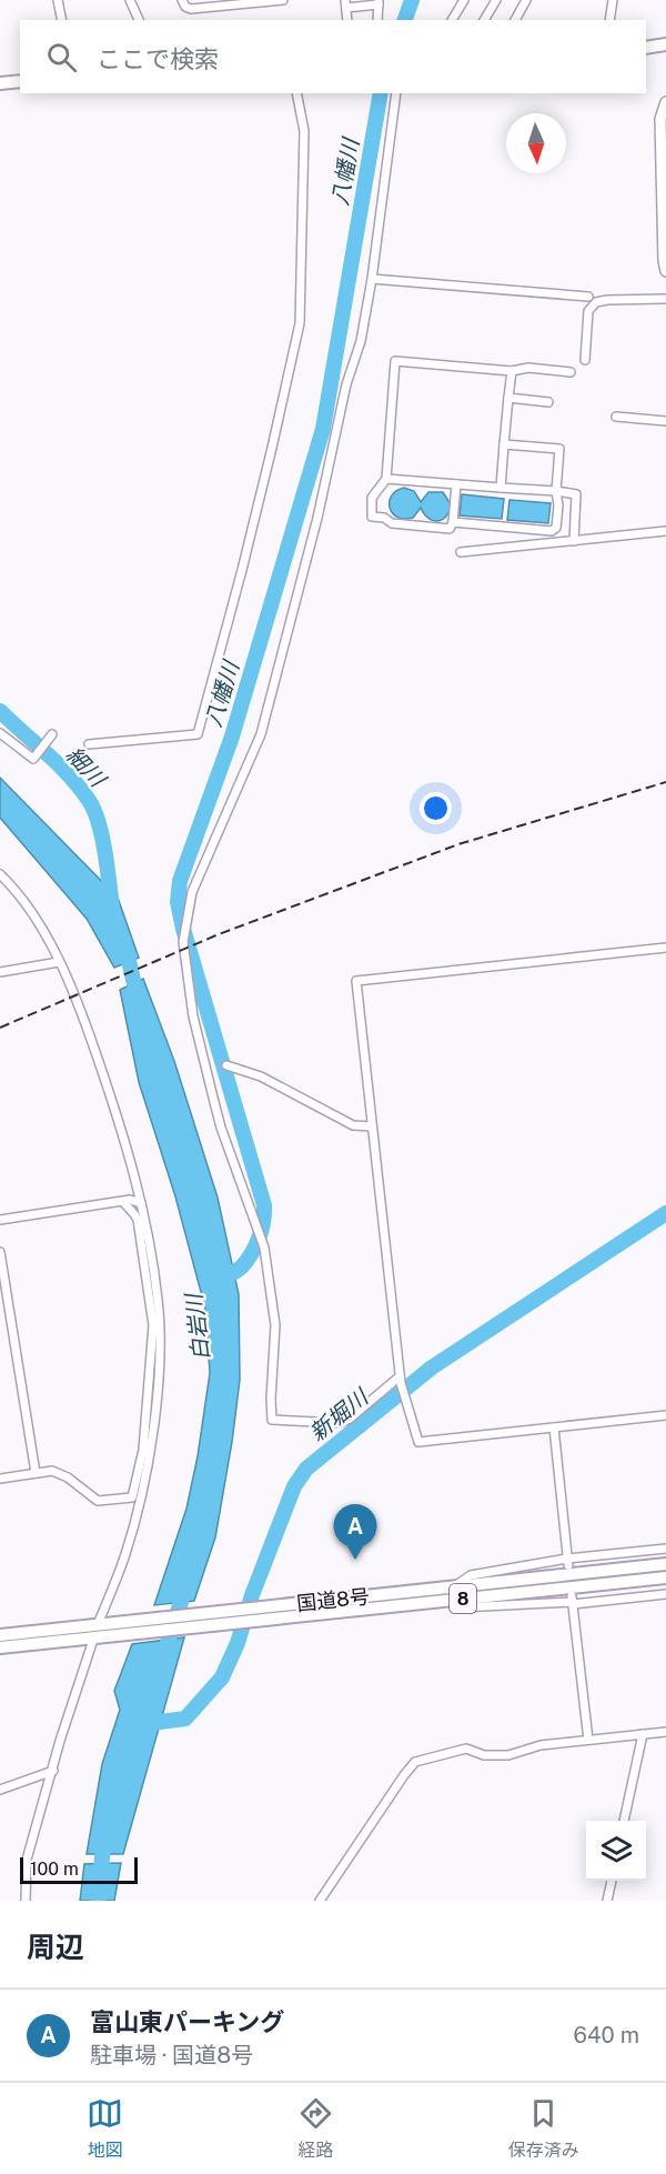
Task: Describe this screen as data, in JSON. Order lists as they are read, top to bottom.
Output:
{
  "streets": {
    "main road": ["8", "国道8号"]
  },
  "water": [
    "八幡川",
    "細川",
    "白岩川",
    "新堀川"
  ],
  "scale_bar": "100 m",
  "north": "bottom",
  "page": {
    "search": "ここで検索",
    "pins": "A",
    "scale": "100 m",
    "heading": "周辺",
    "list": [
      {
        "mark": "A",
        "name": "富山東パーキング",
        "note": "駐車場 · 国道8号",
        "value": "640 m"
      }
    ],
    "nav": ["地図", "経路", "保存済み"]
  }
}
